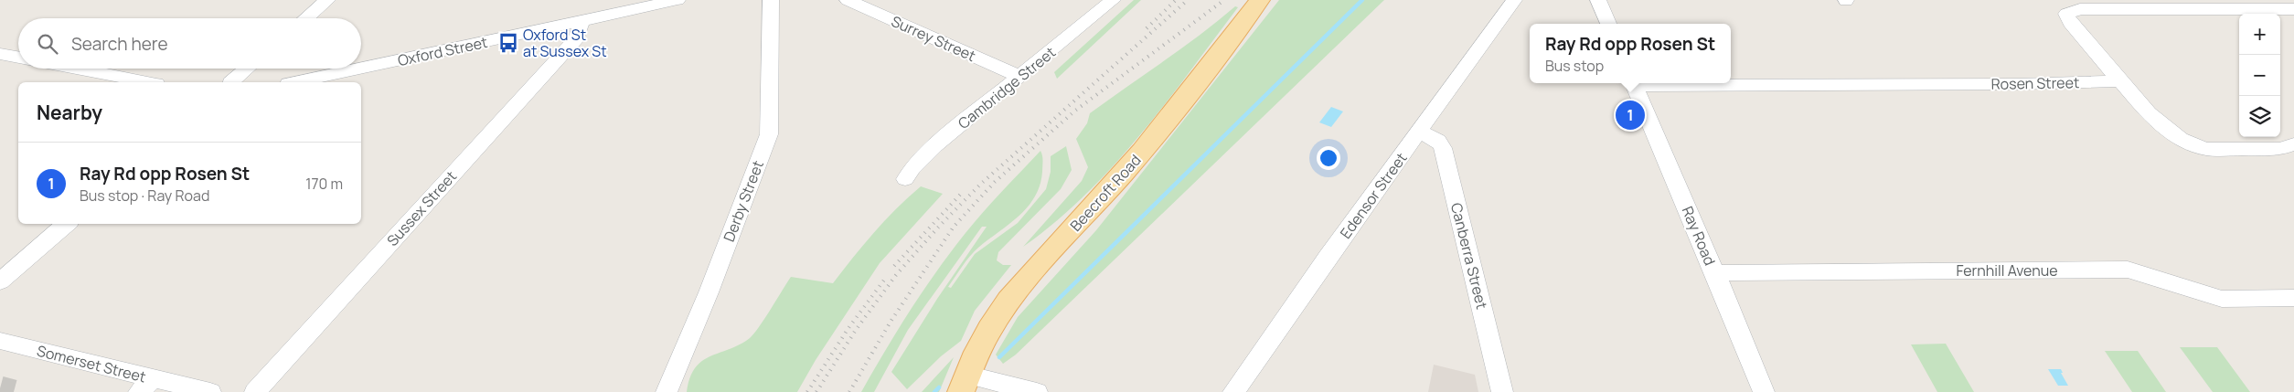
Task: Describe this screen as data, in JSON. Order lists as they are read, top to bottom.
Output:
{
  "streets": {
    "main road": ["Beecroft Road"],
    "street": [
      "Surrey Street",
      "Oxford Street",
      "Rosen Street",
      "Cambridge Street",
      "Edensor Street",
      "Derby Street",
      "Sussex Street",
      "Ray Road",
      "Canberra Street",
      "Fernhill Avenue",
      "Somerset Street"
    ]
  },
  "crossings": [
    ["Surrey Street", "Cambridge Street"],
    ["Oxford Street", "Sussex Street"],
    ["Rosen Street", "Ray Road"],
    ["Edensor Street", "Canberra Street"],
    ["Ray Road", "Fernhill Avenue"]
  ],
  "places": {
    "bus stop": ["Oxford St at Sussex St"]
  },
  "page": {
    "map_buttons": ["+", "−"],
    "search": "Search here",
    "popup": ["Ray Rd opp Rosen St", "Bus stop"],
    "heading": "Nearby",
    "pins": "1",
    "list": [
      {
        "mark": "1",
        "name": "Ray Rd opp Rosen St",
        "note": "Bus stop · Ray Road",
        "value": "170 m"
      }
    ]
  }
}
